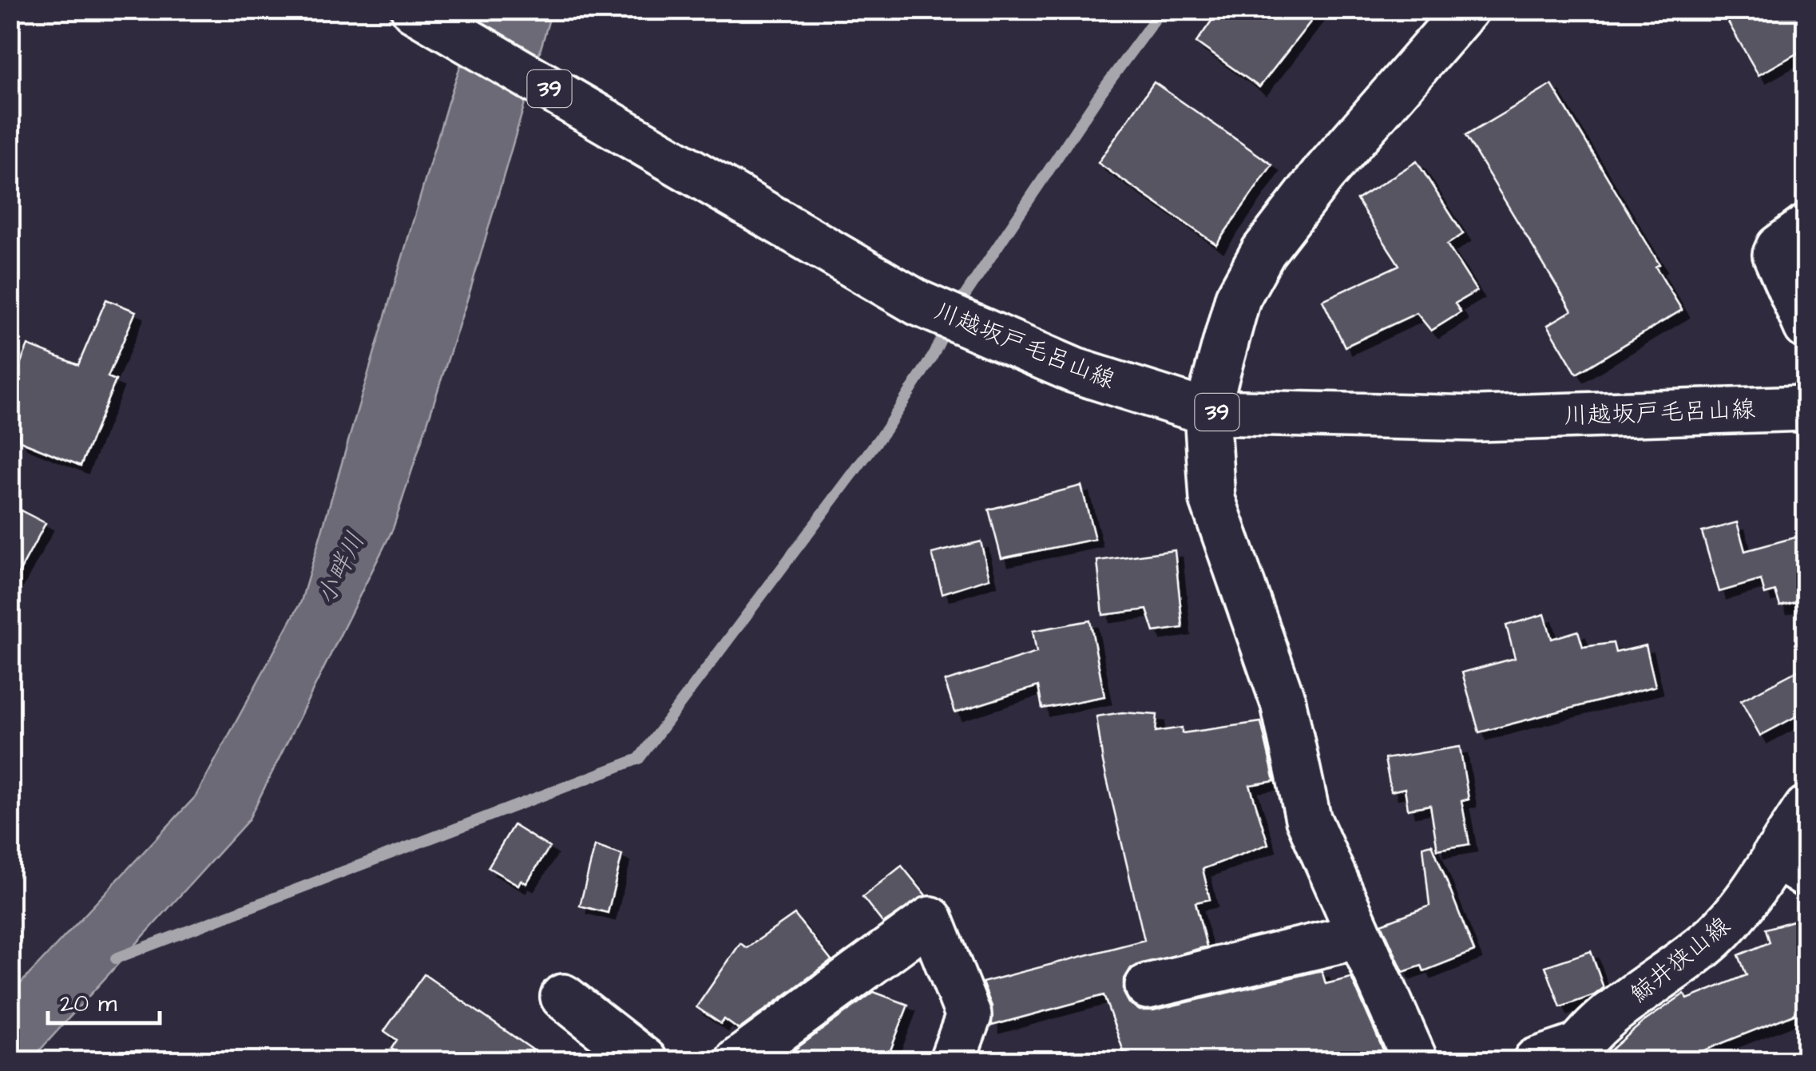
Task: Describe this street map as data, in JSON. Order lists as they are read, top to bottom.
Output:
{
  "streets": {
    "main road": ["39", "川越坂戸毛呂山線", "鯨井狭山線"]
  },
  "water": ["小畔川"],
  "scale_bar": "20 m"
}
